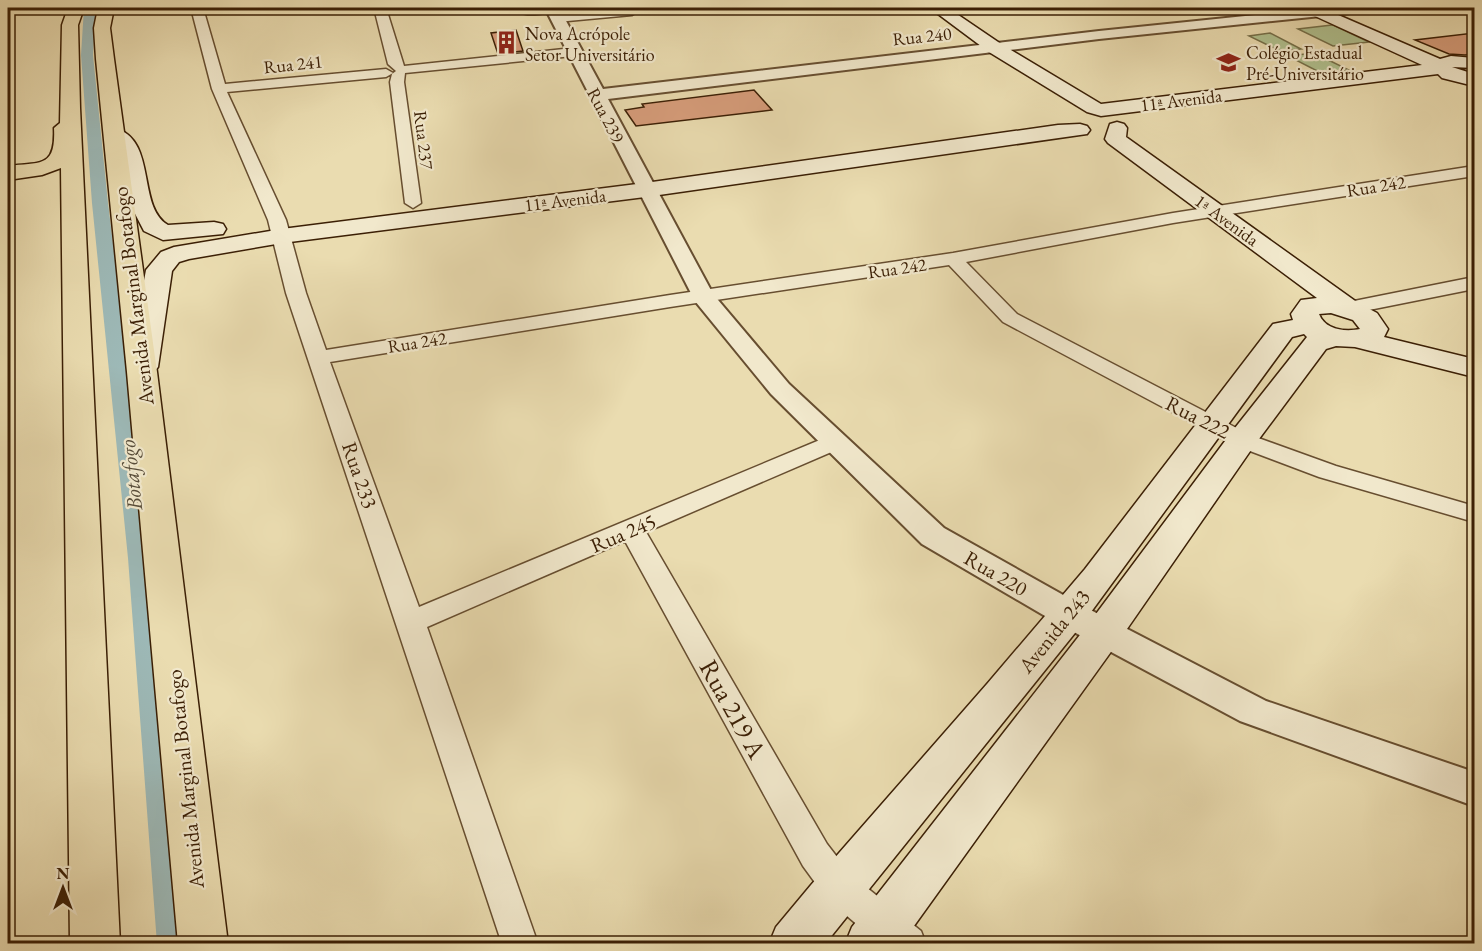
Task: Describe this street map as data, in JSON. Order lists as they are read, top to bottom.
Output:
{
  "streets": {
    "main road": [
      "11ª Avenida",
      "1ª Avenida",
      "Avenida Marginal Botafogo",
      "Avenida 243"
    ],
    "street": [
      "Rua 240",
      "Rua 241",
      "Rua 239",
      "Rua 237",
      "Rua 242",
      "Rua 222",
      "Rua 233",
      "Rua 245",
      "Rua 220",
      "Rua 219 A"
    ]
  },
  "crossings": [
    ["Rua 240", "Rua 239"],
    ["Rua 240", "1ª Avenida"],
    ["Rua 241", "Rua 239"],
    ["Rua 241", "Rua 237"],
    ["Rua 241", "Rua 233"],
    ["11ª Avenida", "Rua 239"],
    ["11ª Avenida", "Rua 237"],
    ["11ª Avenida", "1ª Avenida"],
    ["11ª Avenida", "Avenida Marginal Botafogo"],
    ["11ª Avenida", "Rua 233"],
    ["11ª Avenida", "Rua 220"],
    ["Rua 239", "Rua 220"],
    ["Rua 242", "1ª Avenida"],
    ["Rua 242", "Rua 222"],
    ["Rua 242", "Rua 233"],
    ["Rua 242", "Rua 220"],
    ["1ª Avenida", "Avenida 243"],
    ["Rua 222", "Avenida 243"],
    ["Rua 233", "Rua 245"],
    ["Rua 245", "Rua 220"],
    ["Rua 245", "Rua 219 A"],
    ["Rua 220", "Avenida 243"],
    ["Avenida 243", "Rua 219 A"]
  ],
  "water": ["Botafogo"],
  "places": {
    "building": ["Nova Acrópole Setor Universitário"],
    "school or university": ["Colégio Estadual Pré-Universitário"]
  },
  "north": "top"
}
